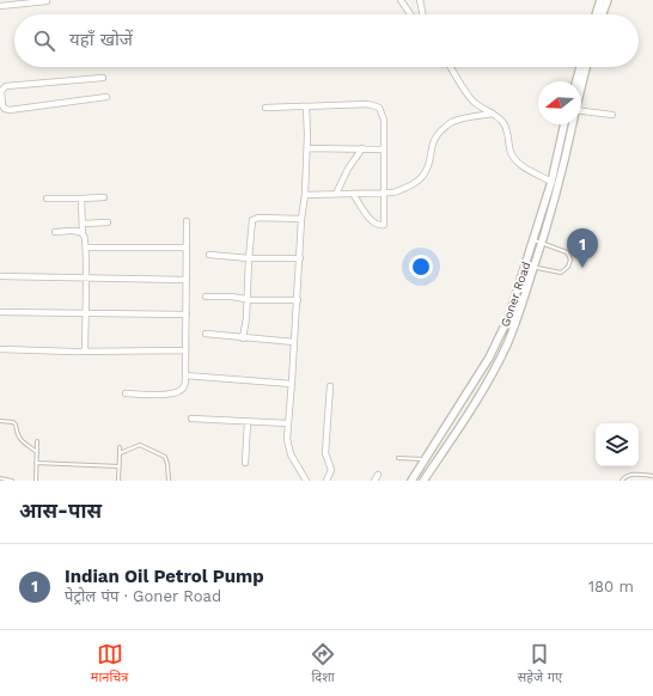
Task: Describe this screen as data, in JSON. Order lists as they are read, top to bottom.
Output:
{
  "streets": {
    "street": ["Goner Road"]
  },
  "north": "left",
  "page": {
    "search": "यहाँ खोजें",
    "pins": "1",
    "heading": "आस-पास",
    "list": [
      {
        "mark": "1",
        "name": "Indian Oil Petrol Pump",
        "note": "पेट्रोल पंप · Goner Road",
        "value": "180 m"
      }
    ],
    "nav": ["मानचित्र", "दिशा", "सहेजे गए"]
  }
}
